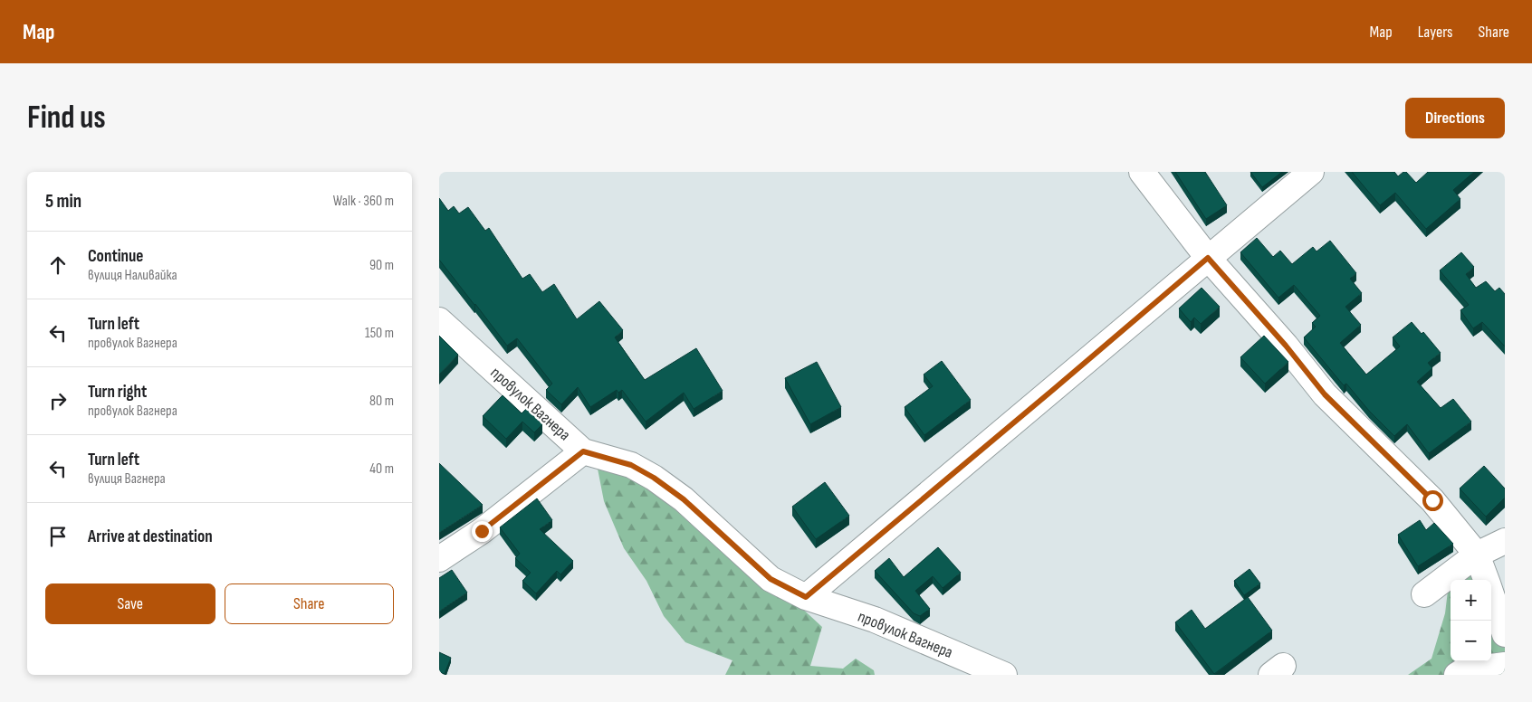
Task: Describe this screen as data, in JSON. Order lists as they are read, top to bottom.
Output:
{
  "streets": {
    "street": ["провулок Вагнера"]
  },
  "page": {
    "header": "Map",
    "nav": ["Map", "Layers", "Share"],
    "buttons": [
      "Directions",
      ["Save", "Share"]
    ],
    "title": "Find us",
    "heading": ["5 min", "Walk · 360 m"],
    "list": [
      ["Continue", "вулиця Наливайка", "90 m"],
      ["Turn left", "провулок Вагнера", "150 m"],
      ["Turn right", "провулок Вагнера", "80 m"],
      ["Turn left", "вулиця Вагнера", "40 m"],
      "Arrive at destination"
    ],
    "map_buttons": ["+", "−"]
  }
}
